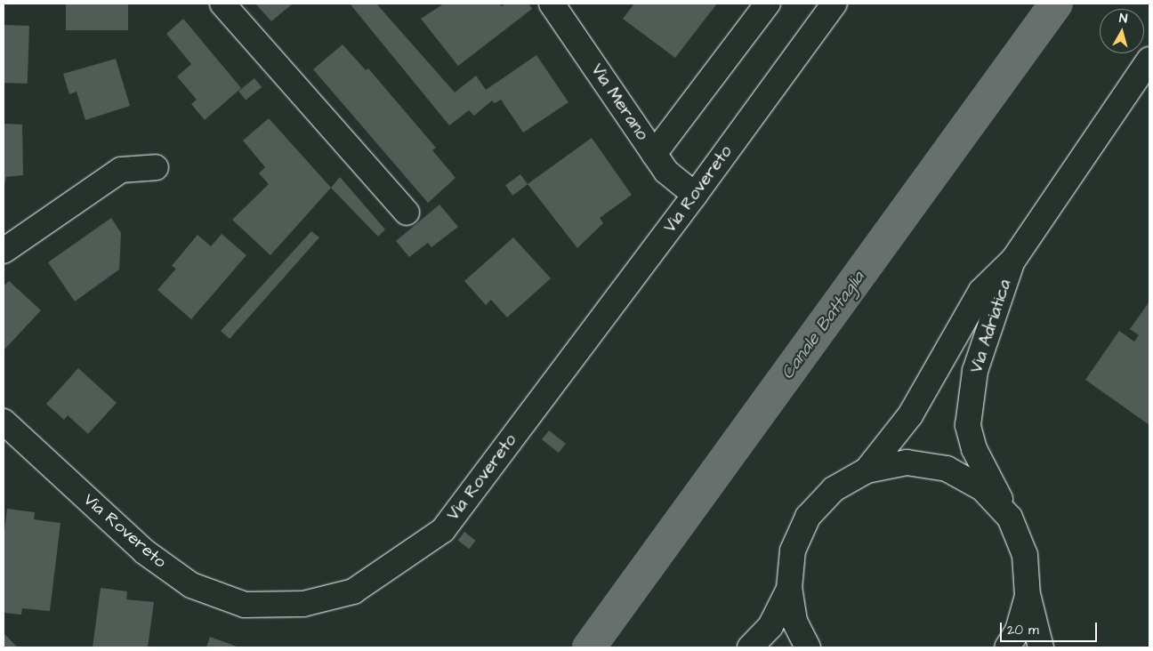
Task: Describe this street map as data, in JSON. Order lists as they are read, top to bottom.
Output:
{
  "streets": {
    "street": ["Via Merano", "Via Rovereto", "Via Adriatica"]
  },
  "crossings": [
    ["Via Merano", "Via Rovereto"]
  ],
  "water": ["Canale Battaglia"],
  "scale_bar": "20 m",
  "north": "top"
}
